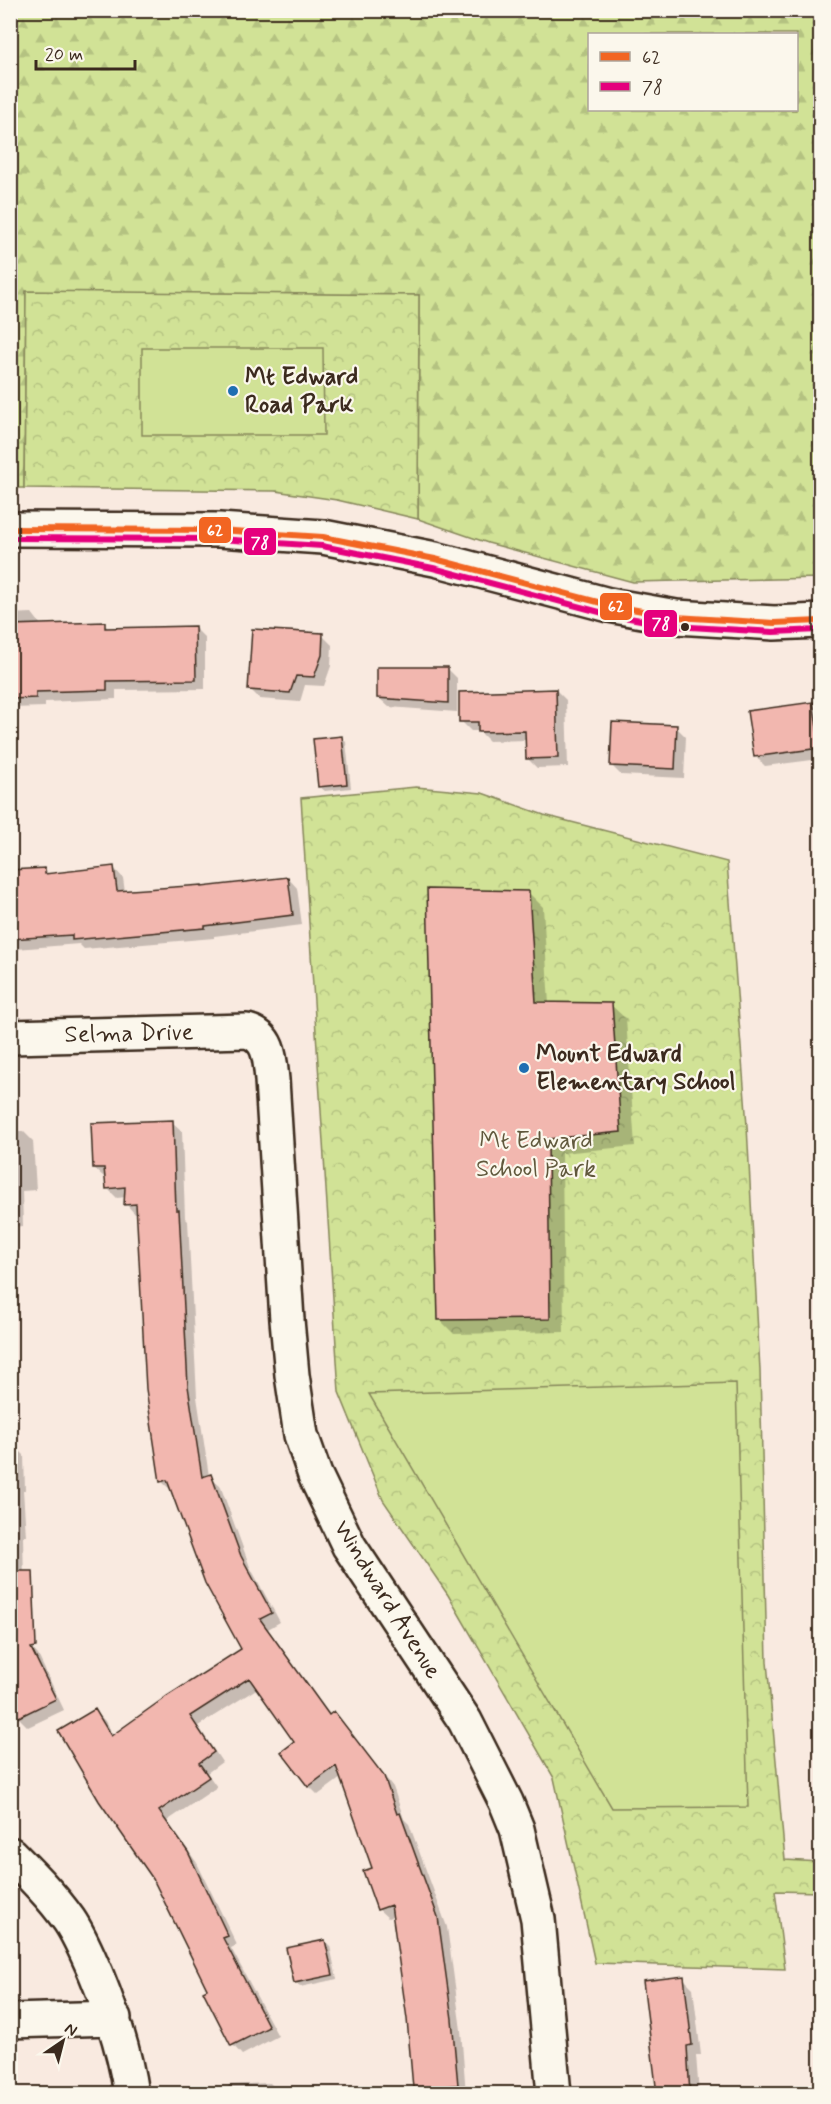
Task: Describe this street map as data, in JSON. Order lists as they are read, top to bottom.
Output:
{
  "streets": {
    "street": ["Selma Drive", "Windward Avenue"]
  },
  "crossings": [
    ["Selma Drive", "Windward Avenue"]
  ],
  "parks": ["Mt Edward School Park"],
  "places": ["Mt Edward Road Park", "Mount Edward Elementary School"],
  "lines": ["transit line 62", "transit line 78"],
  "legend": ["62", "78"],
  "scale_bar": "20 m",
  "north": "top right"
}
